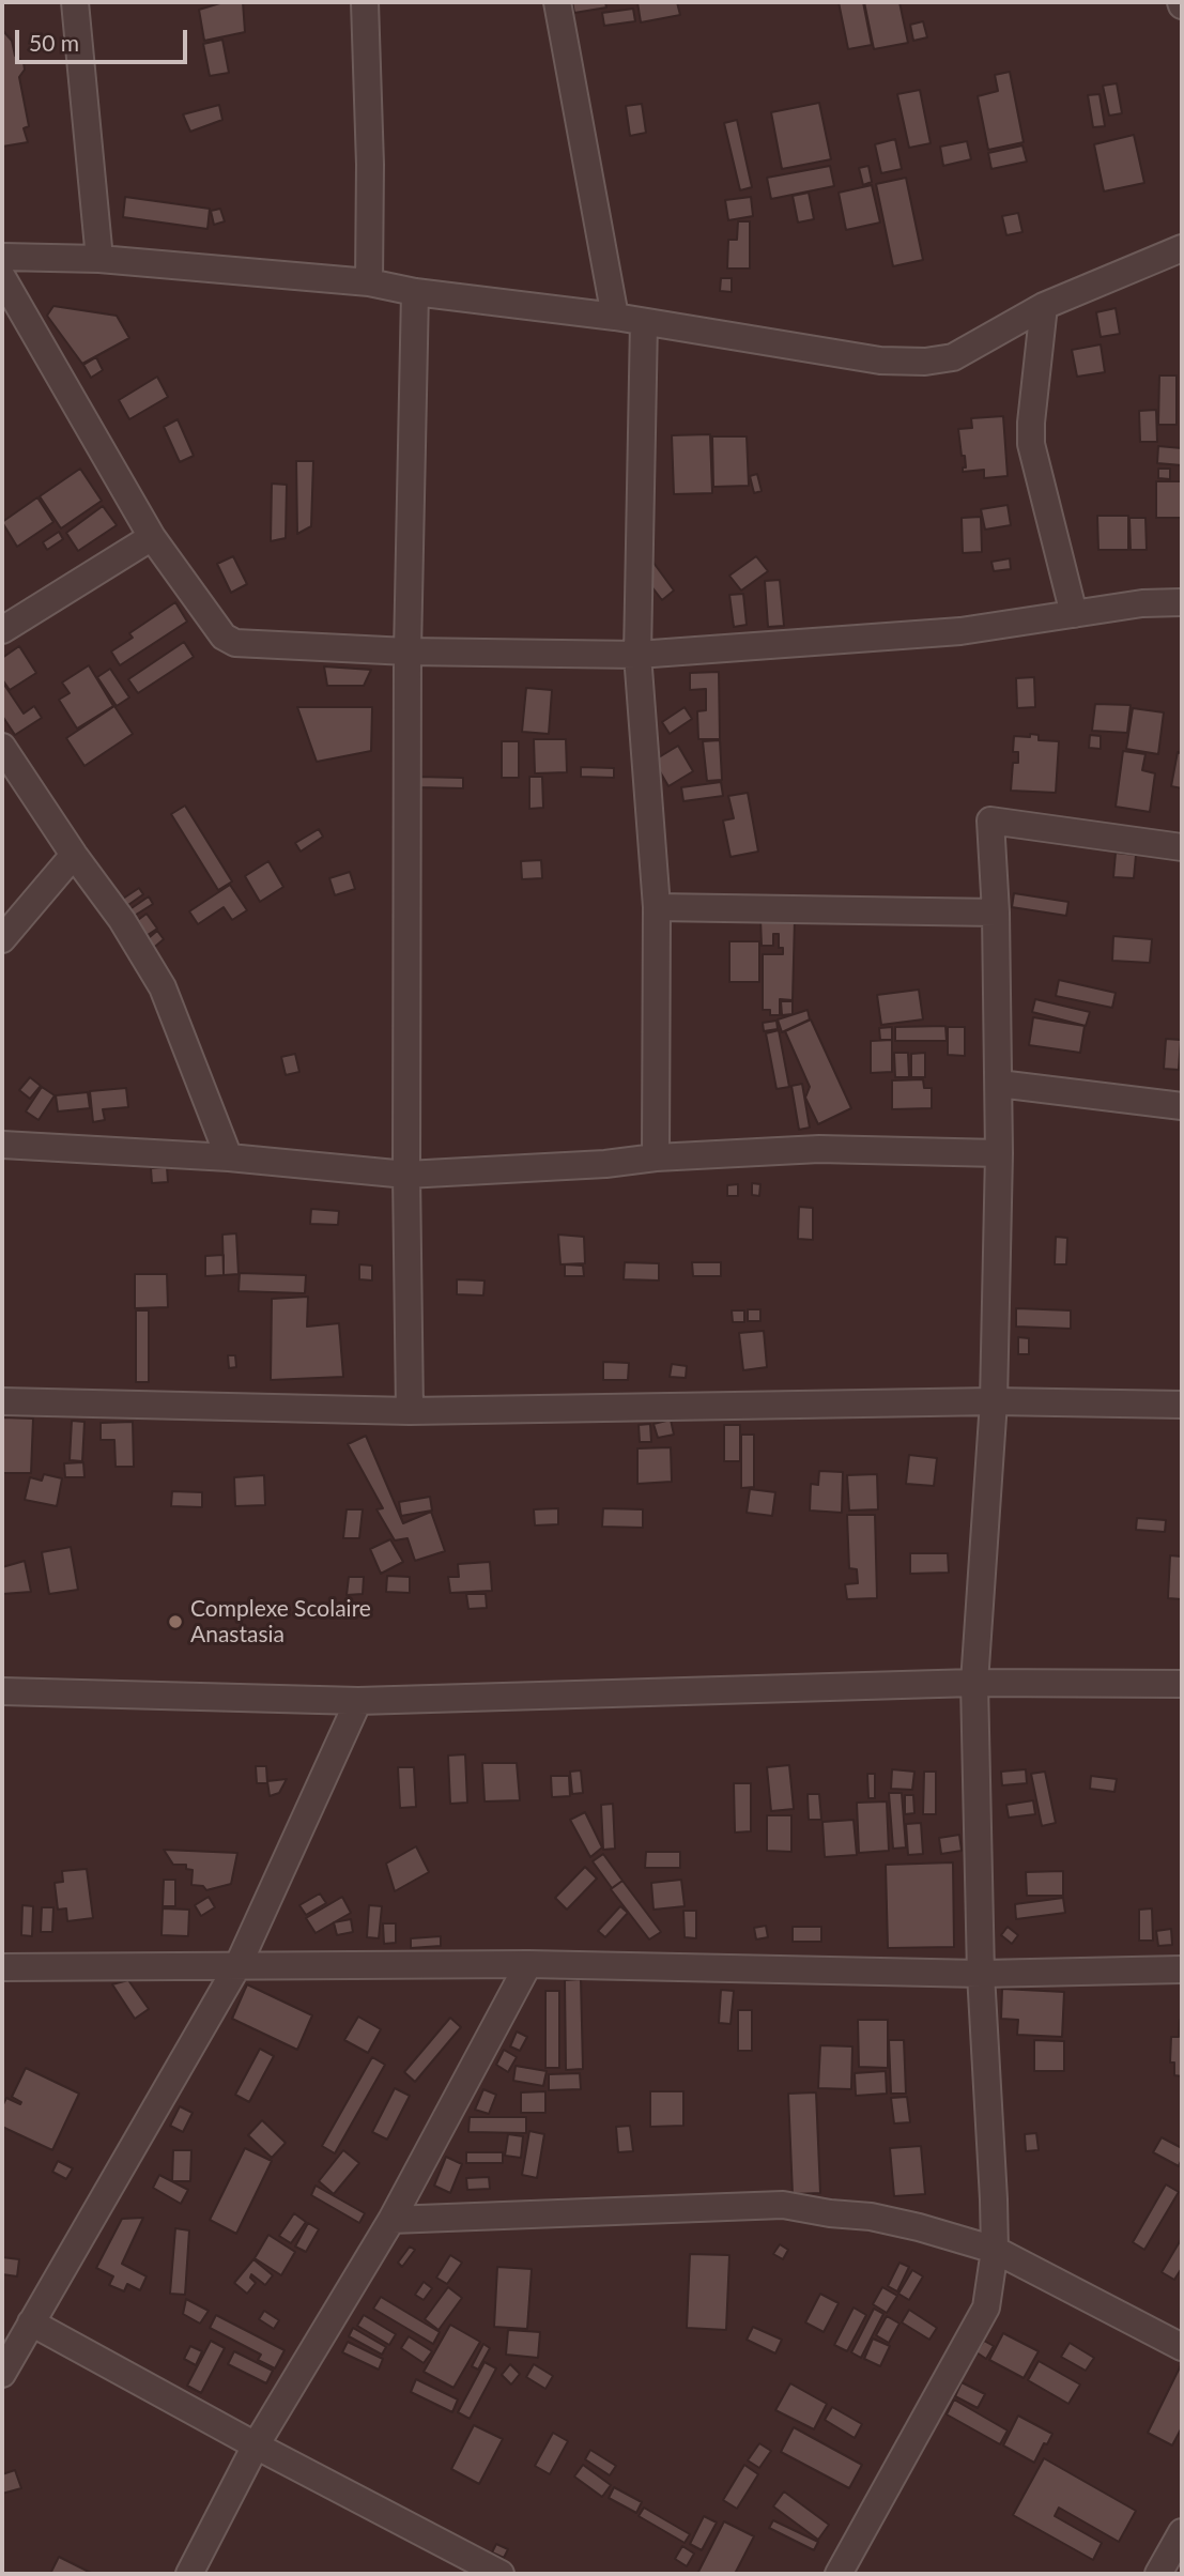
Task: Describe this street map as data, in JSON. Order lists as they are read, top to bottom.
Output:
{
  "places": ["Complexe Scolaire Anastasia"],
  "scale_bar": "50 m"
}
